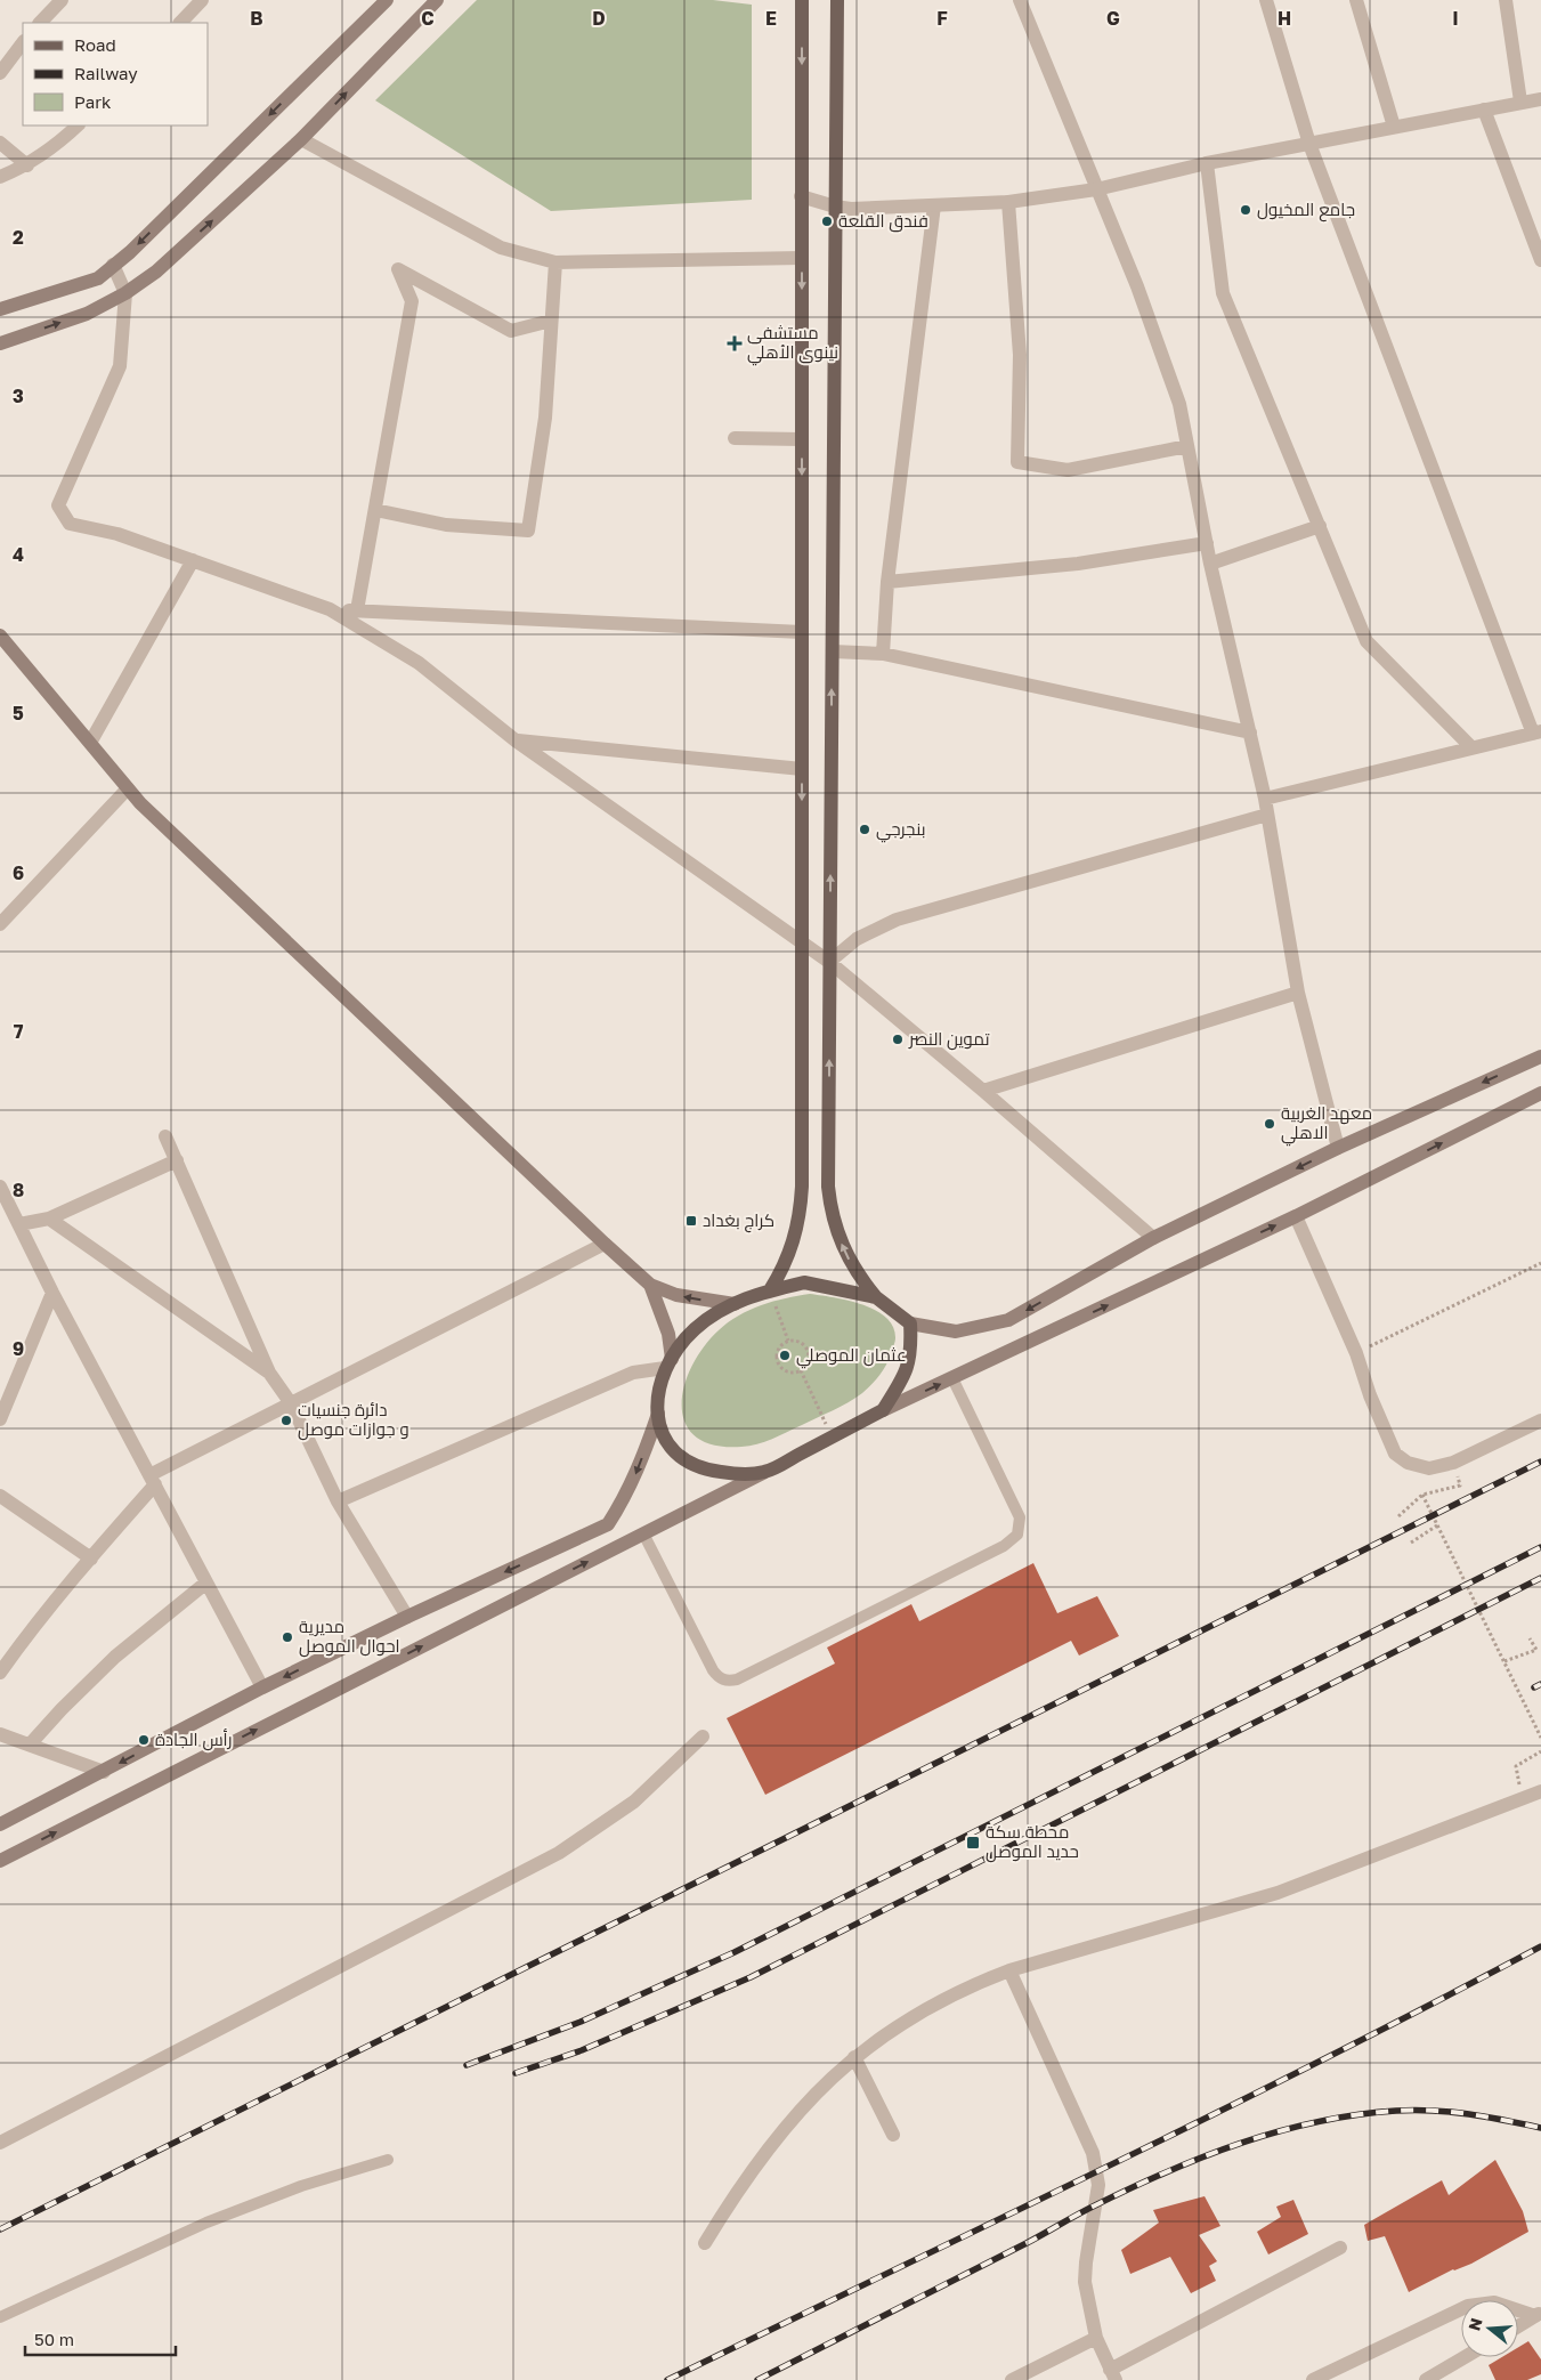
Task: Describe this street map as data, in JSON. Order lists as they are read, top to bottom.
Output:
{
  "places": {
    "other": [
      "جامع المخيول",
      "فندق القلعة",
      "بنجرجي",
      "تموين النصر",
      "معهد الغربية الاهلي",
      "عثمان الموصلي",
      "دائرة جنسيات و جوازات موصل",
      "مديرية احوال الموصل",
      "رأس الجادة"
    ],
    "health": ["مستشفى نينوى الأهلي"],
    "transit": ["كراج بغداد", "محطة سكة حديد الموصل"]
  },
  "legend": ["Road", "Railway", "Park"],
  "scale_bar": "50 m",
  "north": "left",
  "grid": {
    "columns": [
      "B",
      "C",
      "D",
      "E",
      "F",
      "G",
      "H",
      "I"
    ],
    "rows": [
      "2",
      "3",
      "4",
      "5",
      "6",
      "7",
      "8",
      "9"
    ]
  }
}
